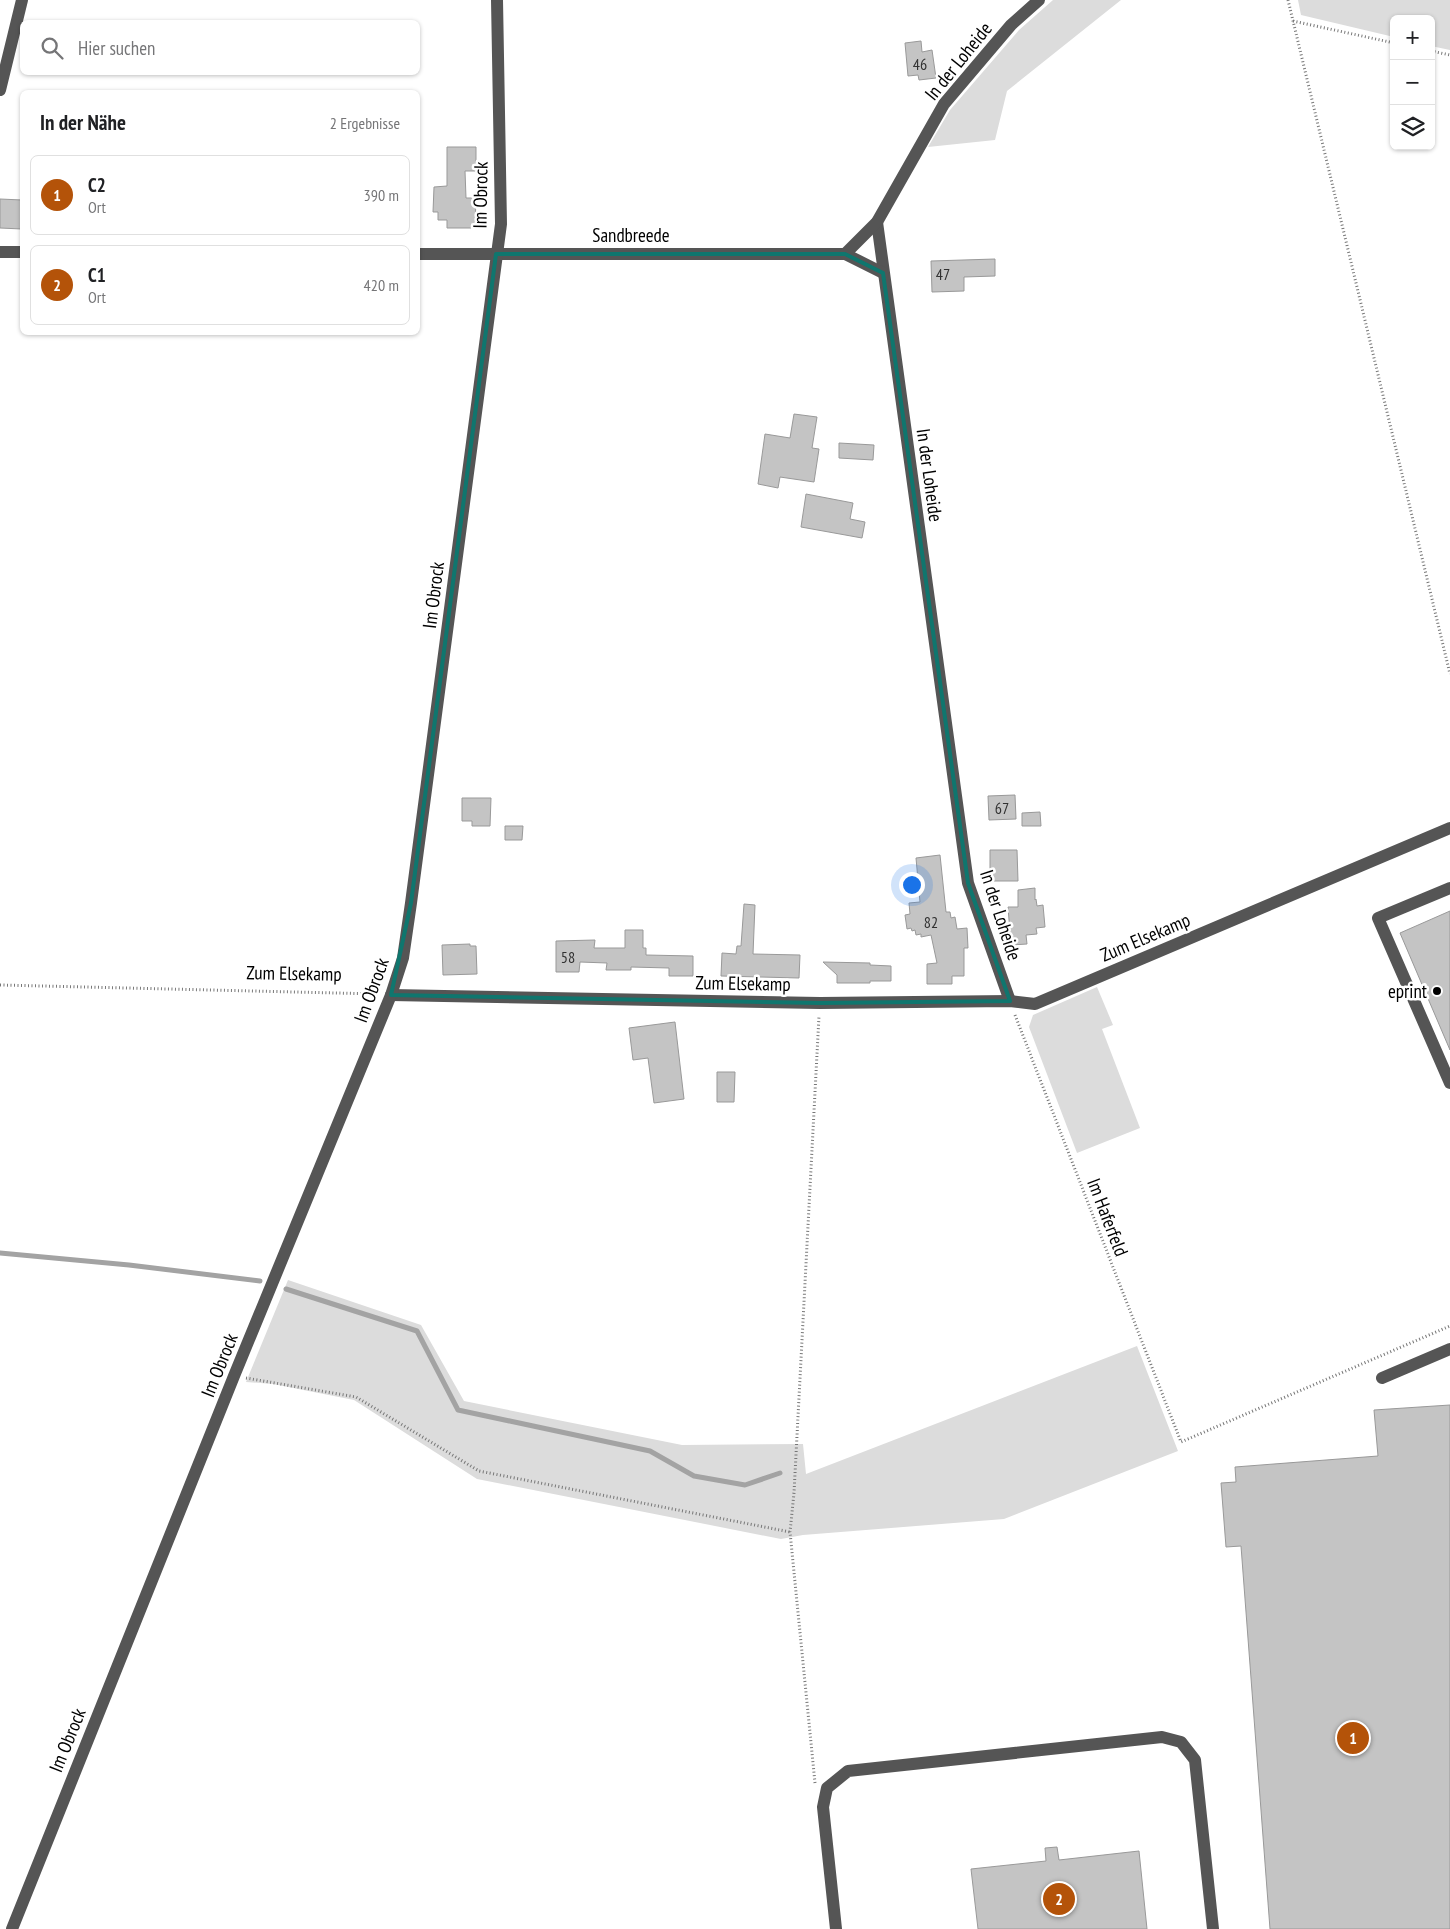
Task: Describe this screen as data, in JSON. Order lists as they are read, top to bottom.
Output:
{
  "streets": {
    "street": [
      "In der Loheide",
      "Im Obrock",
      "Sandbreede",
      "Zum Elsekamp"
    ],
    "path": ["Im Haferfeld"]
  },
  "crossings": [
    ["In der Loheide", "Sandbreede"],
    ["In der Loheide", "Zum Elsekamp"],
    ["In der Loheide", "Im Haferfeld"],
    ["Im Obrock", "Sandbreede"],
    ["Im Obrock", "Zum Elsekamp"],
    ["Zum Elsekamp", "Im Haferfeld"]
  ],
  "places": ["eprint"],
  "house_numbers": [
    "46",
    "47",
    "67",
    "82",
    "58"
  ],
  "page": {
    "map_buttons": ["+", "−"],
    "search": "Hier suchen",
    "heading": ["In der Nähe", "2 Ergebnisse"],
    "list": [
      {
        "mark": "1",
        "name": "C2",
        "note": "Ort",
        "value": "390 m"
      },
      {
        "mark": "2",
        "name": "C1",
        "note": "Ort",
        "value": "420 m"
      }
    ],
    "pins": ["1", "2"]
  }
}
